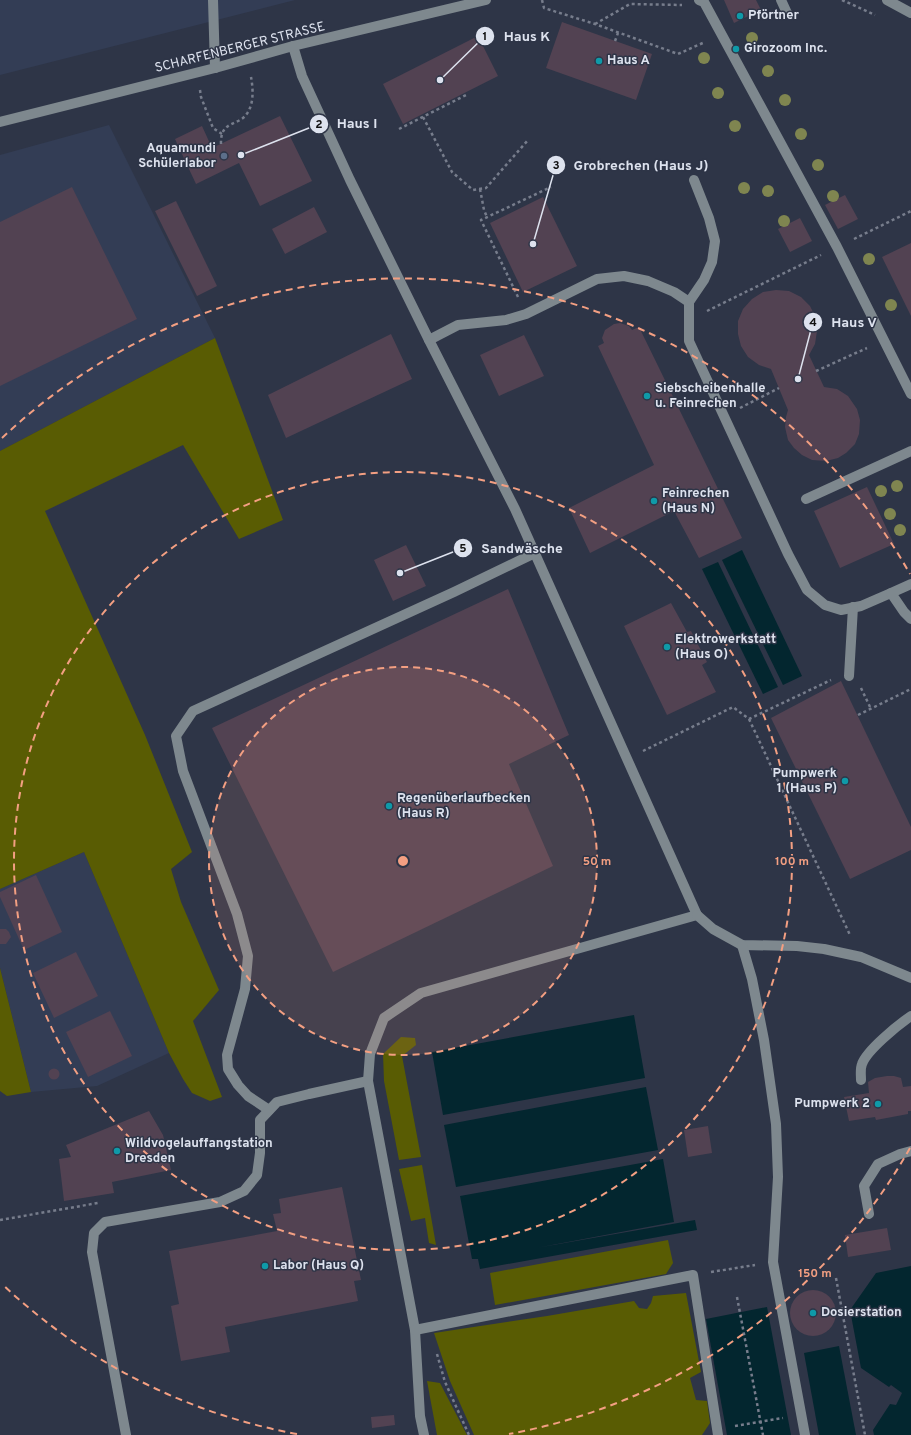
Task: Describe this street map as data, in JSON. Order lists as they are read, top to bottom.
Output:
{
  "streets": {
    "street": ["SCHARFENBERGER STRASSE"]
  },
  "places": [
    "Pförtner",
    "Girozoom Inc.",
    "Haus A",
    "Haus K",
    "Haus I",
    "Aquamundi Schülerlabor",
    "Grobrechen (Haus J)",
    "Haus V",
    "Siebscheibenhalle u. Feinrechen",
    "Feinrechen (Haus N)",
    "Sandwäsche",
    "Elektrowerkstatt (Haus O)",
    "Pumpwerk 1 (Haus P)",
    "Regenüberlaufbecken (Haus R)",
    "Pumpwerk 2",
    "Wildvogelauffangstation Dresden",
    "Labor (Haus Q)",
    "Dosierstation"
  ],
  "rings": ["50 m", "100 m", "150 m"]
}
